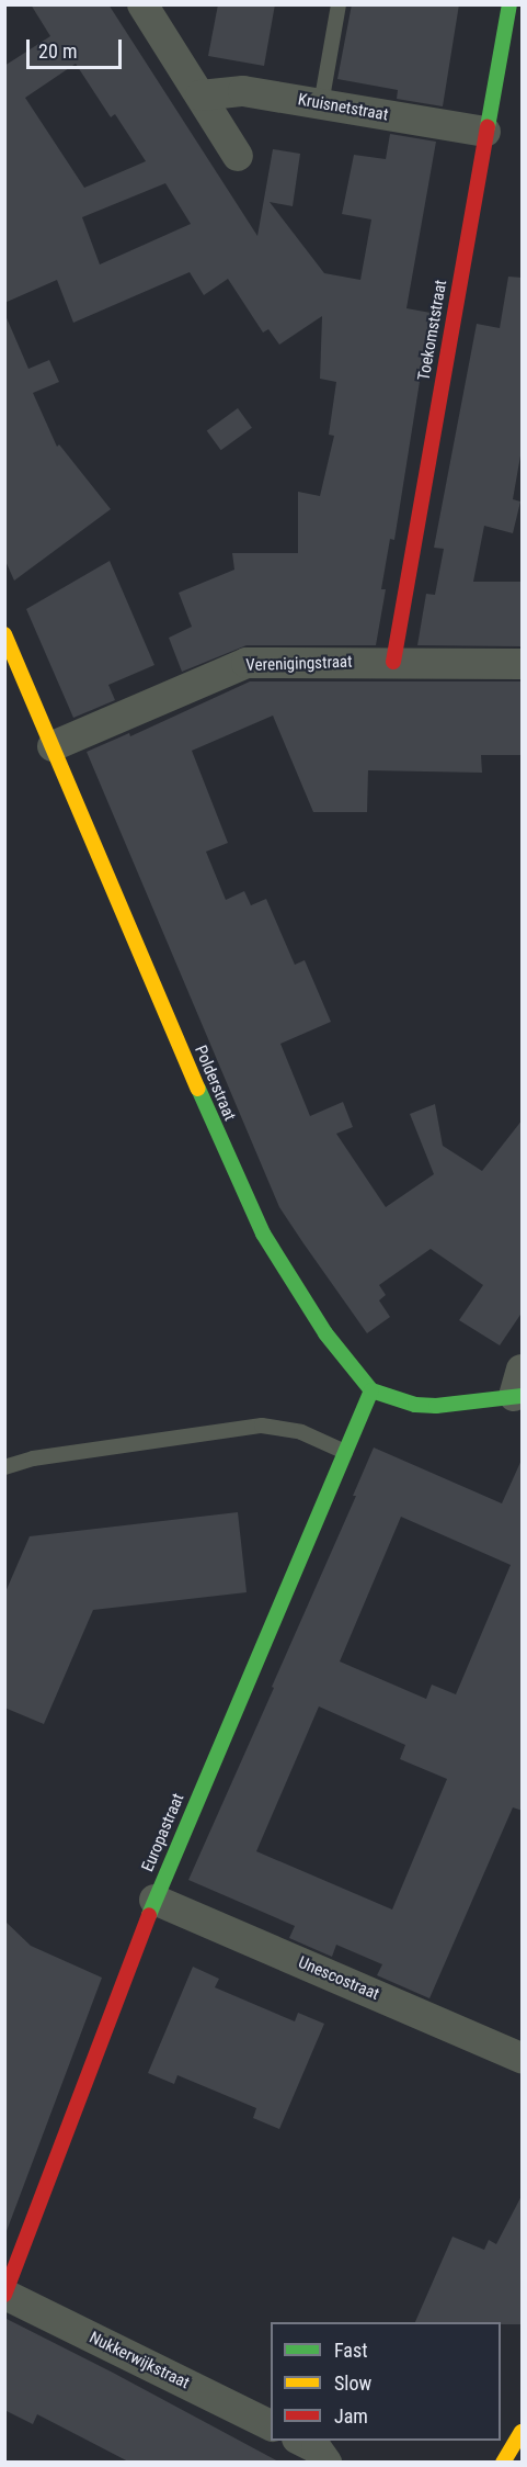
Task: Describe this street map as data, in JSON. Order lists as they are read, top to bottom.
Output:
{
  "streets": {
    "street": [
      "Kruisnetstraat",
      "Toekomststraat",
      "Verenigingstraat",
      "Polderstraat",
      "Europastraat",
      "Unescostraat",
      "Nukkerwijkstraat"
    ]
  },
  "crossings": [
    ["Kruisnetstraat", "Toekomststraat"],
    ["Toekomststraat", "Verenigingstraat"],
    ["Verenigingstraat", "Polderstraat"],
    ["Polderstraat", "Europastraat"],
    ["Europastraat", "Unescostraat"],
    ["Europastraat", "Nukkerwijkstraat"]
  ],
  "legend": ["Fast", "Slow", "Jam"],
  "scale_bar": "20 m"
}
